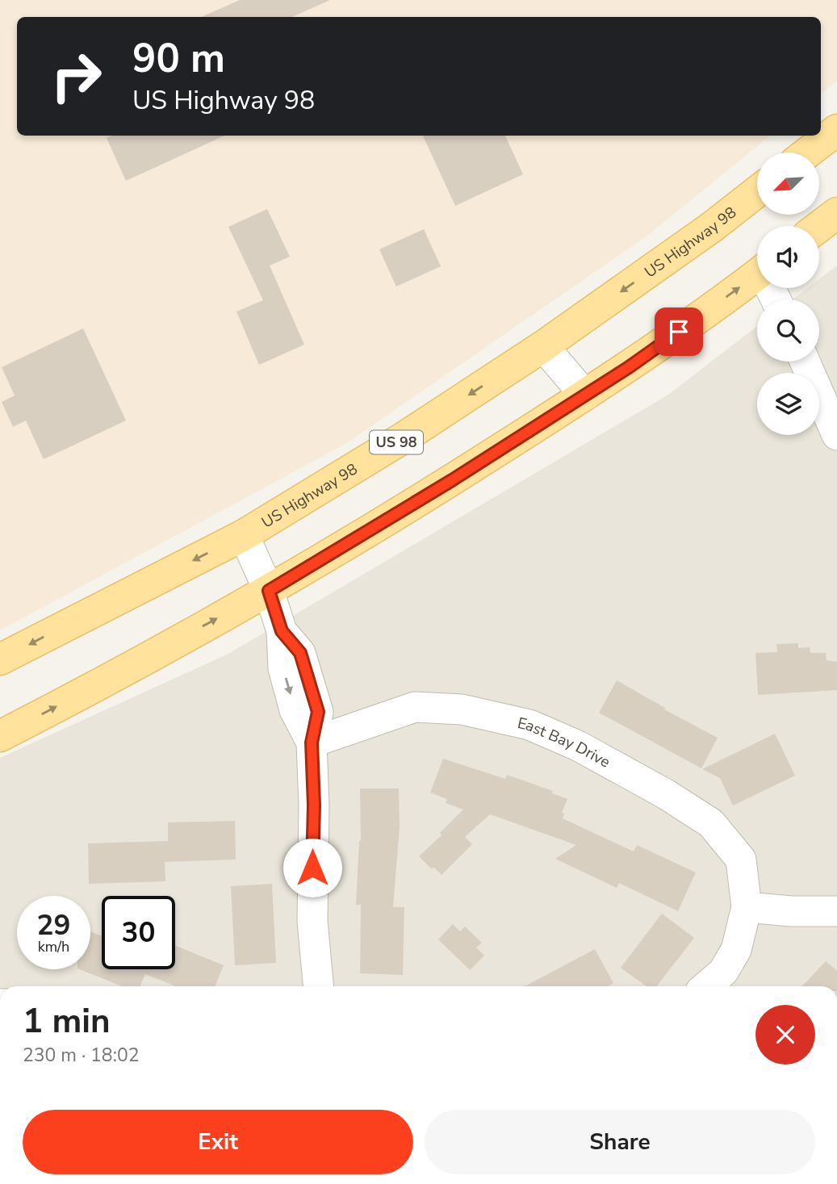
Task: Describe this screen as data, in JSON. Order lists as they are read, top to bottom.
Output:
{
  "streets": {
    "main road": ["US Highway 98", "US 98"],
    "street": ["East Bay Drive"]
  },
  "north": "bottom left",
  "page": {
    "turn": ["90 m", "US Highway 98"],
    "speed": "29 km/h",
    "limit": "30",
    "heading": ["1 min", "230 m · 18:02"],
    "buttons": ["Exit", "Share"]
  }
}
